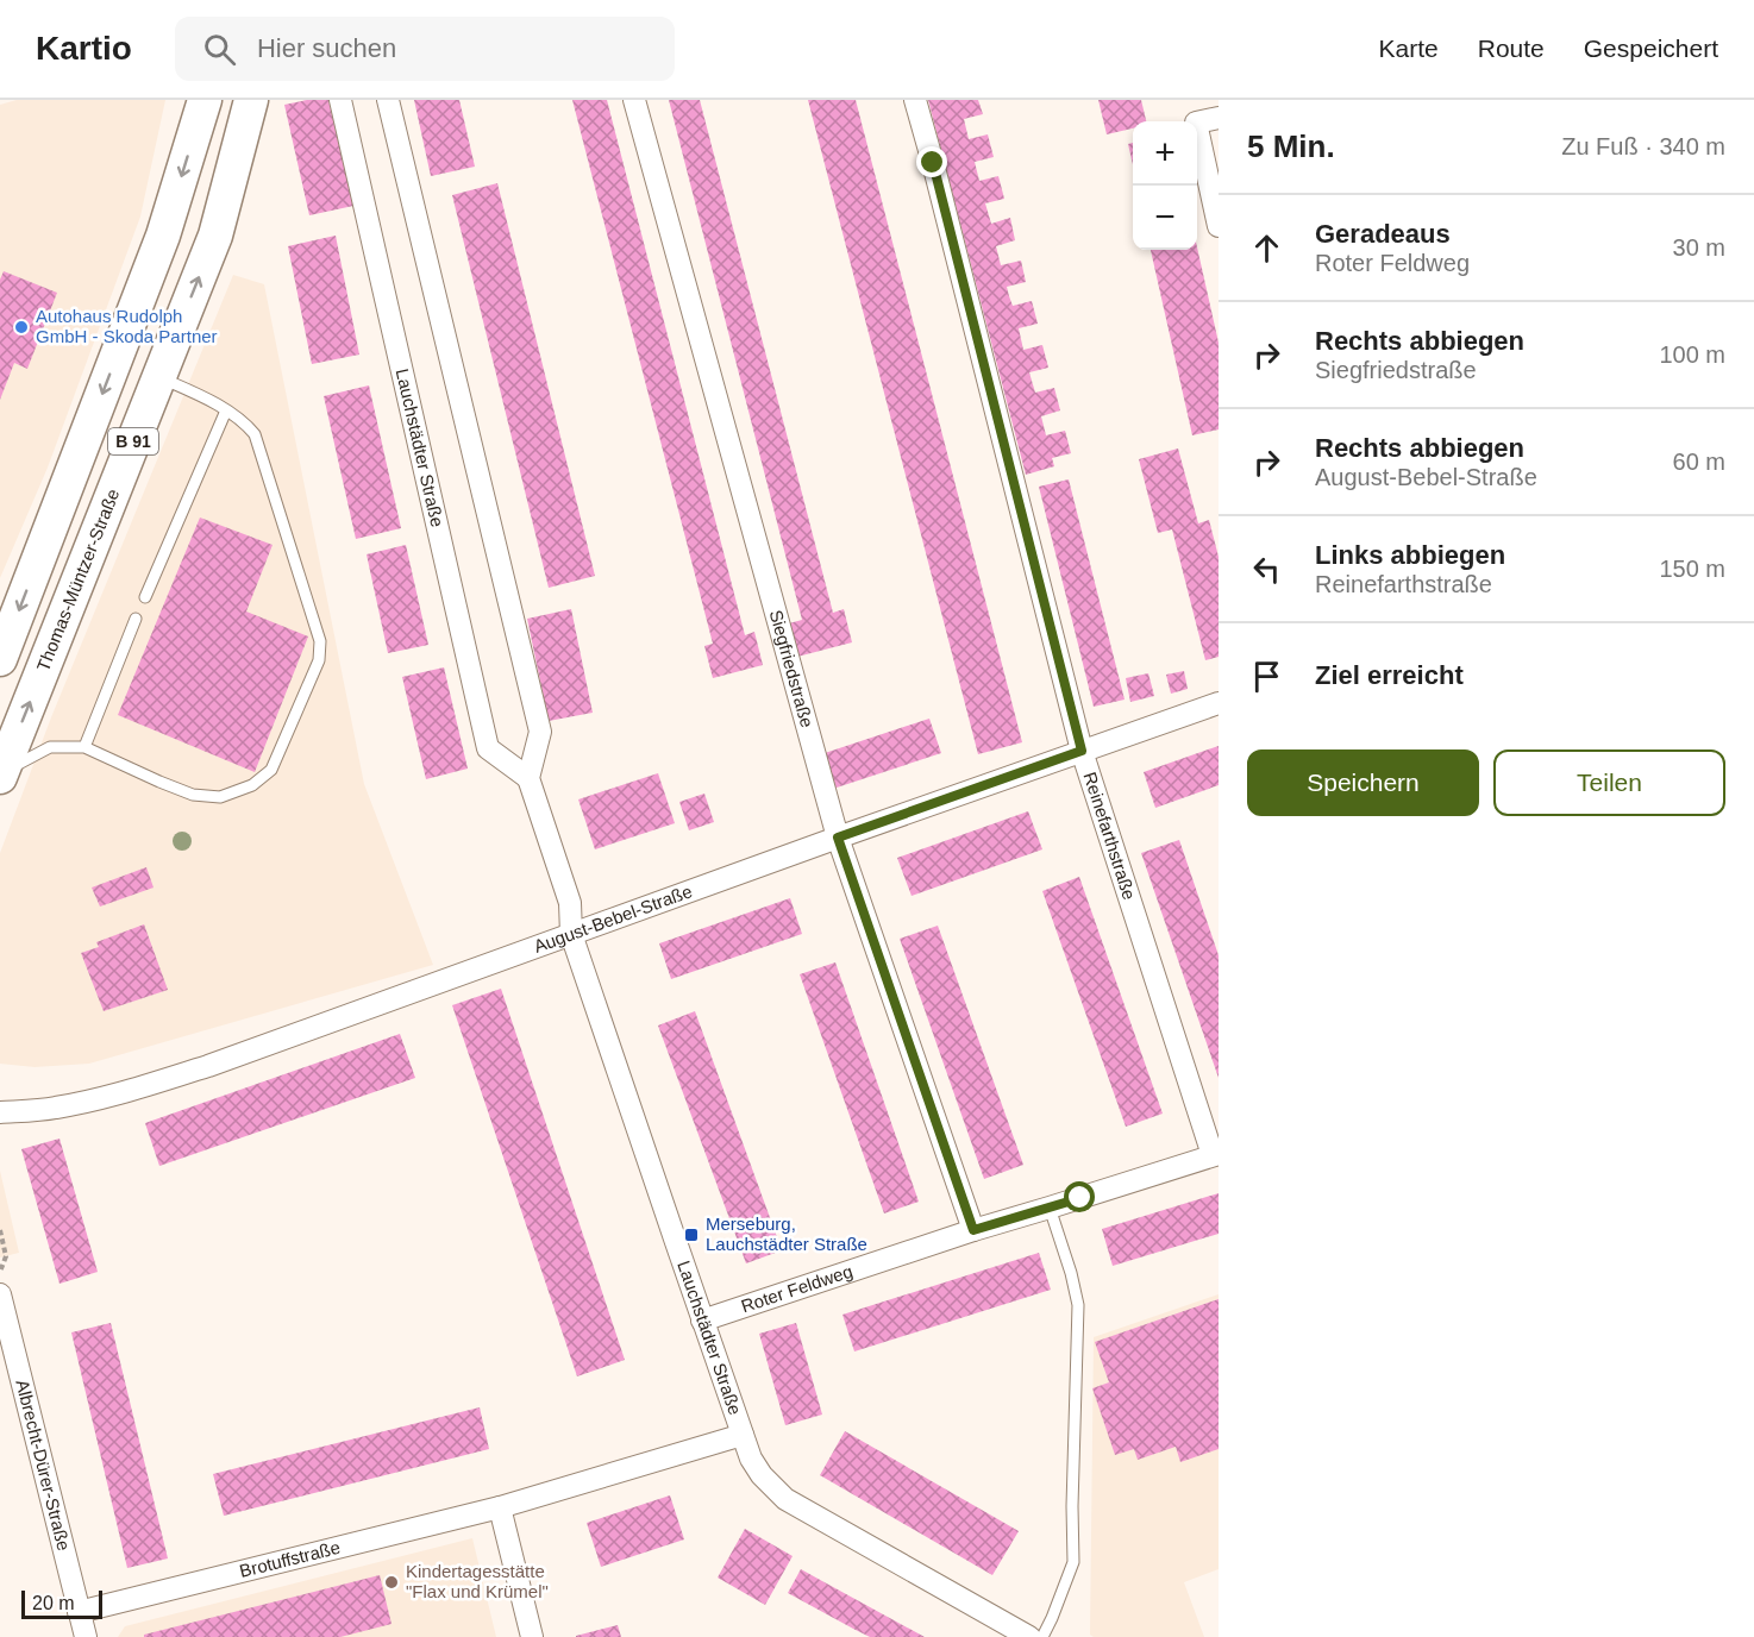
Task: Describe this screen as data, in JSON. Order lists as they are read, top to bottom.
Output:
{
  "streets": {
    "main road": ["B 91", "Thomas-Müntzer-Straße"],
    "street": [
      "Lauchstädter Straße",
      "Siegfriedstraße",
      "Reinefarthstraße",
      "August-Bebel-Straße",
      "Roter Feldweg",
      "Albrecht-Dürer-Straße",
      "Brotuffstraße"
    ]
  },
  "crossings": [
    ["Lauchstädter Straße", "August-Bebel-Straße"],
    ["Lauchstädter Straße", "Roter Feldweg"],
    ["Lauchstädter Straße", "Brotuffstraße"],
    ["Siegfriedstraße", "August-Bebel-Straße"],
    ["Siegfriedstraße", "Roter Feldweg"],
    ["Reinefarthstraße", "August-Bebel-Straße"],
    ["Reinefarthstraße", "Roter Feldweg"],
    ["Albrecht-Dürer-Straße", "Brotuffstraße"]
  ],
  "places": {
    "other": ["Autohaus Rudolph GmbH - Skoda Partner", "Kindertagesstätte \"Flax und Krümel\""],
    "transit": ["Merseburg, Lauchstädter Straße"]
  },
  "scale_bar": "20 m",
  "page": {
    "header": "Kartio",
    "search": "Hier suchen",
    "nav": ["Karte", "Route", "Gespeichert"],
    "heading": ["5 Min.", "Zu Fuß · 340 m"],
    "map_buttons": ["+", "−"],
    "list": [
      ["Geradeaus", "Roter Feldweg", "30 m"],
      ["Rechts abbiegen", "Siegfriedstraße", "100 m"],
      ["Rechts abbiegen", "August-Bebel-Straße", "60 m"],
      ["Links abbiegen", "Reinefarthstraße", "150 m"],
      "Ziel erreicht"
    ],
    "buttons": ["Speichern", "Teilen"],
    "scale": "20 m"
  }
}
